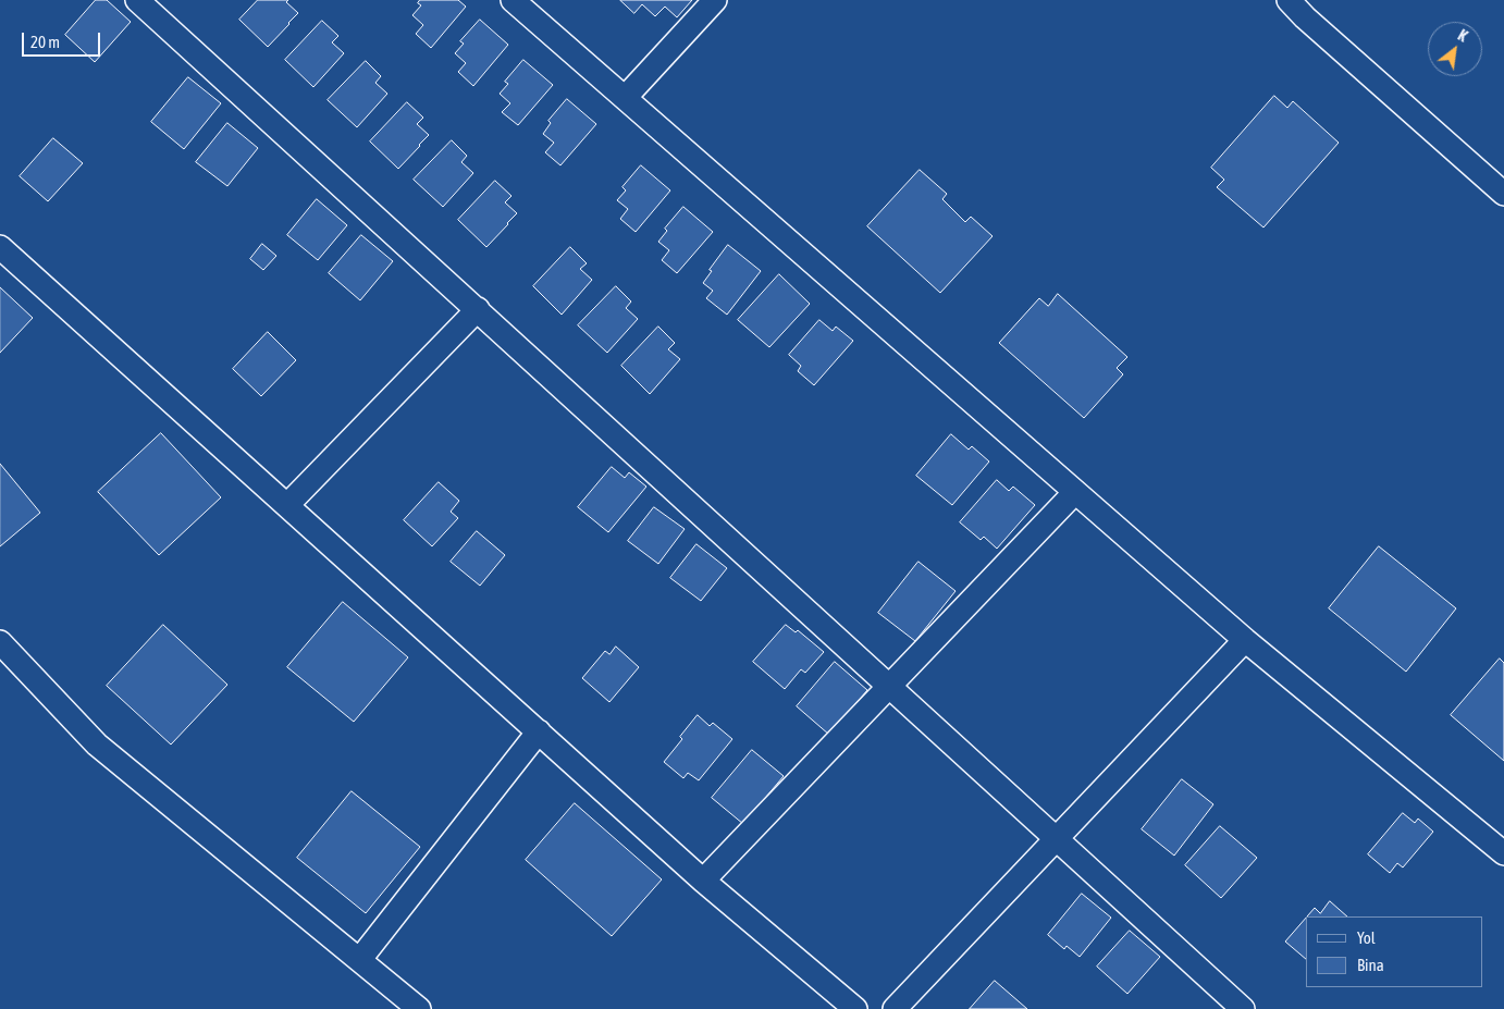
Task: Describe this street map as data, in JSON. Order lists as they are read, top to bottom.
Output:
{
  "legend": ["Yol", "Bina"],
  "scale_bar": "20 m",
  "north": "top right"
}
